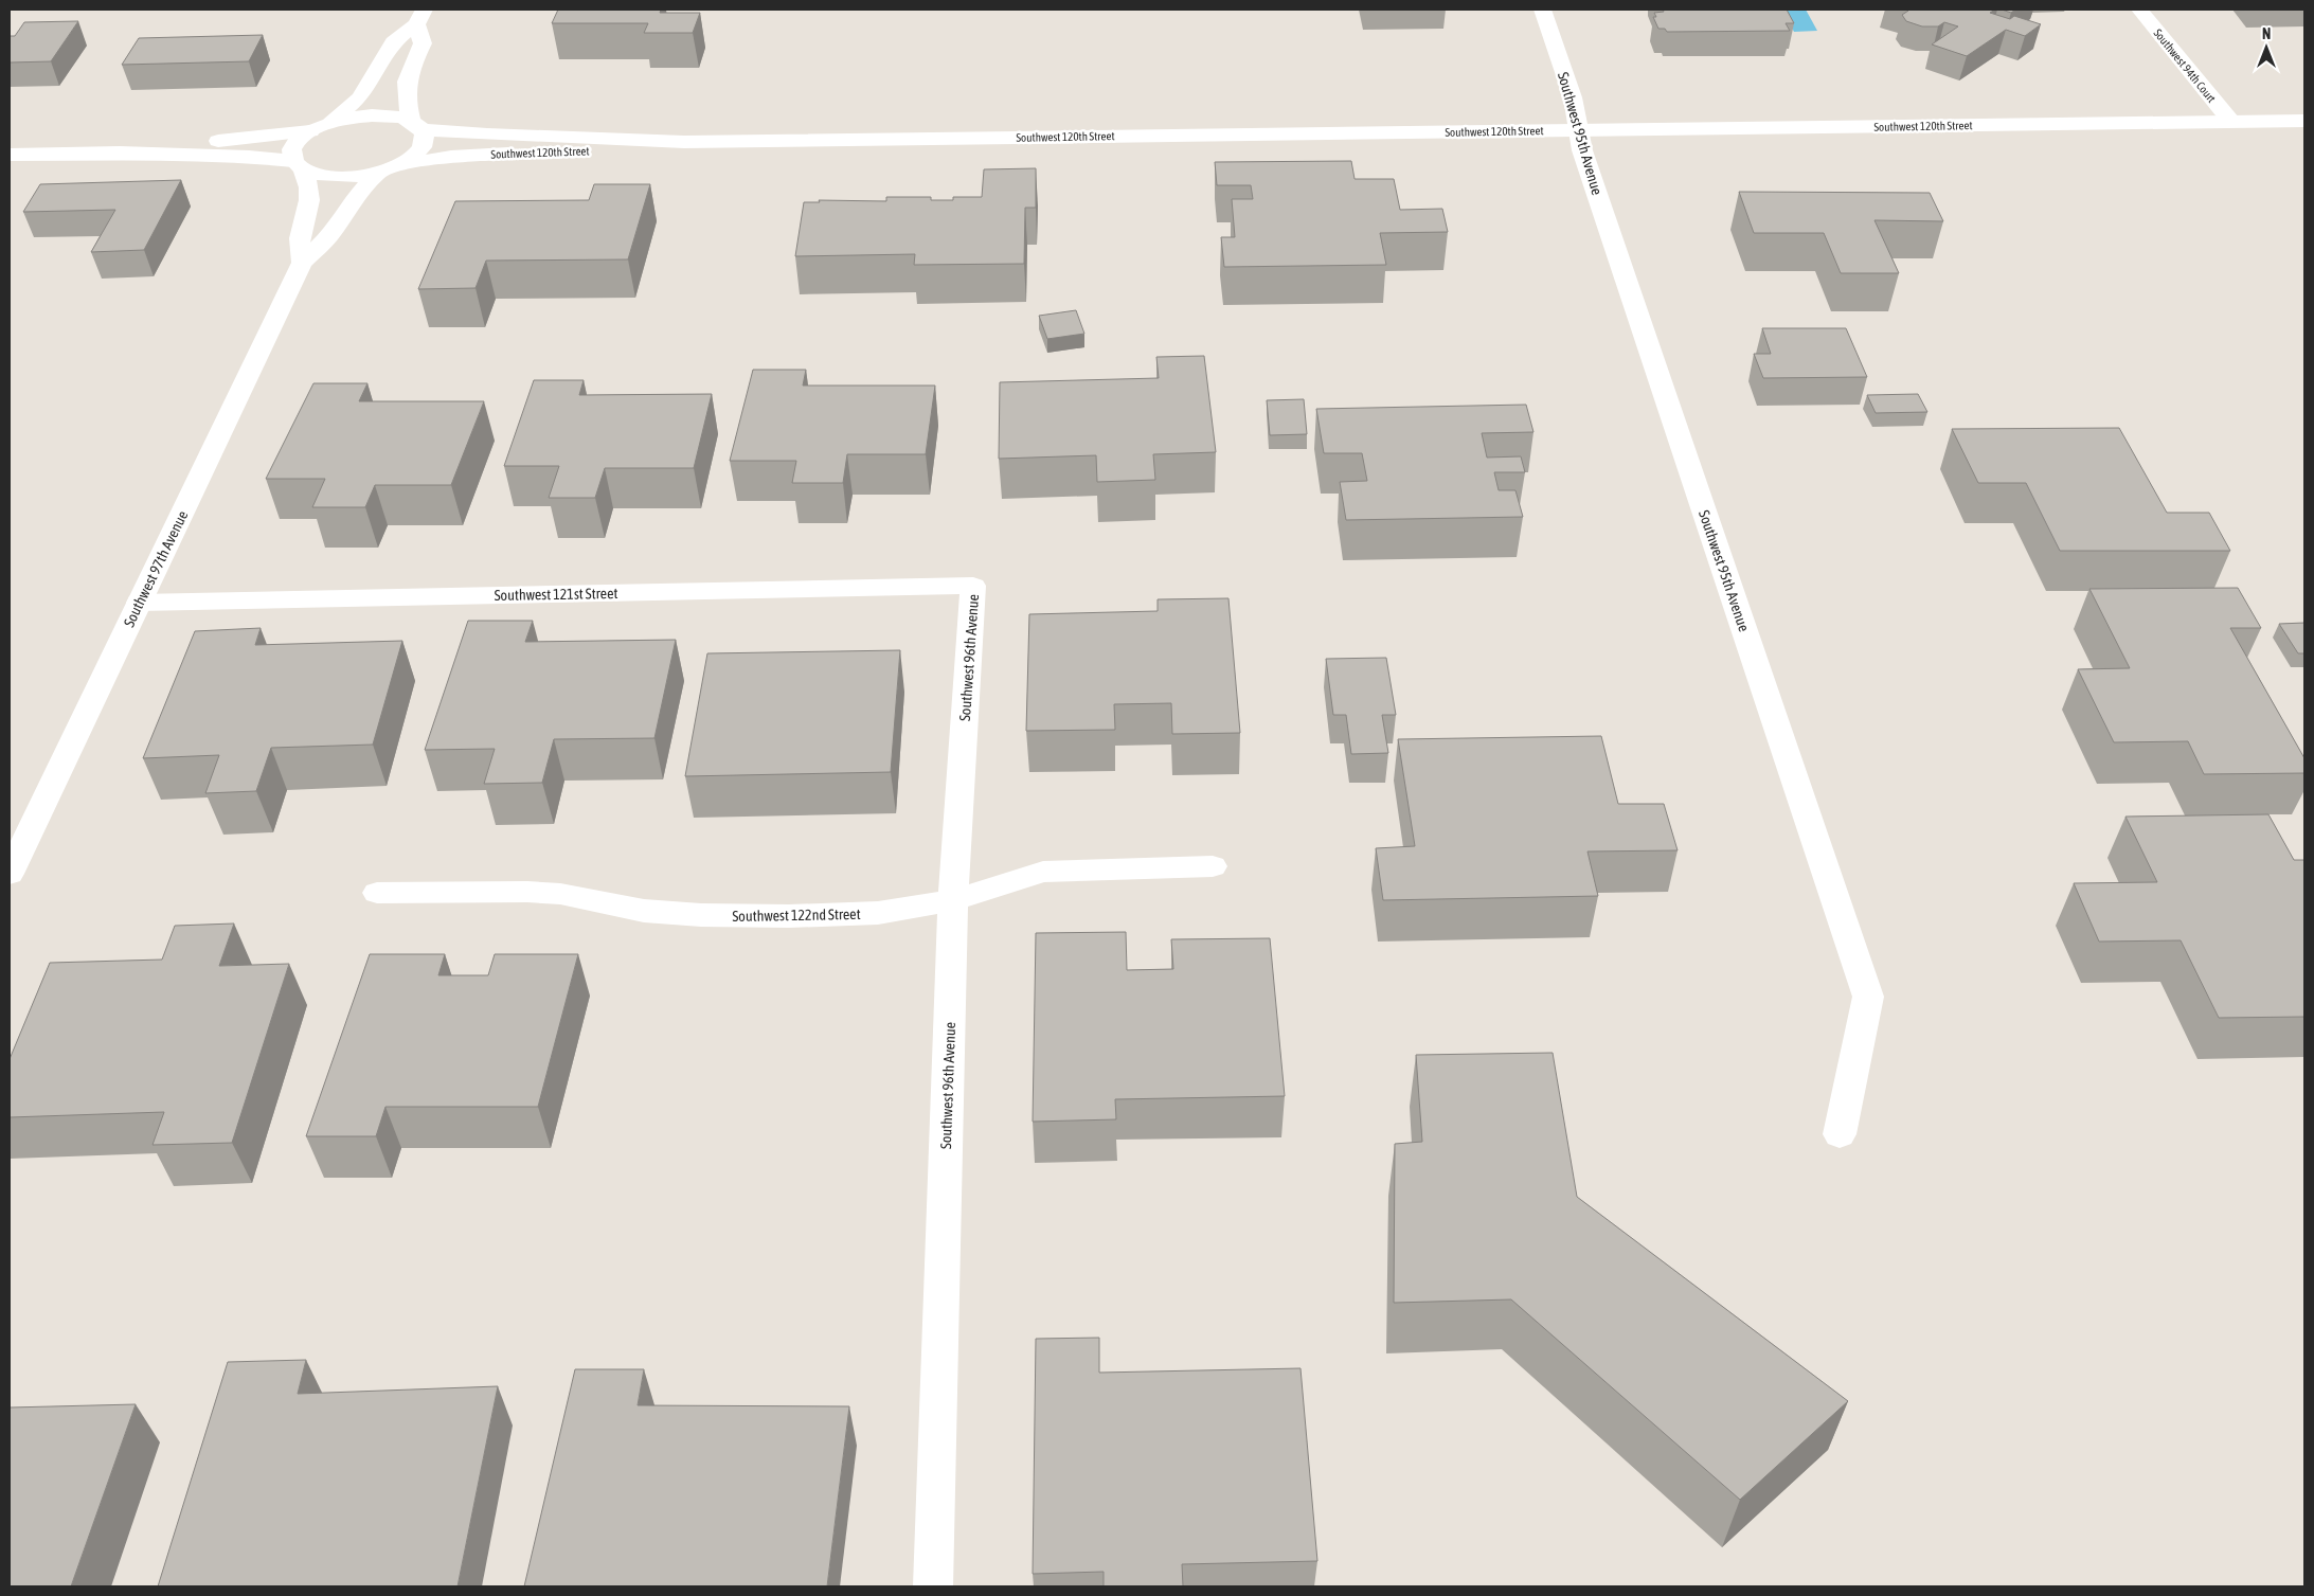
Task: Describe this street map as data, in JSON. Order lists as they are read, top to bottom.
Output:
{
  "streets": {
    "street": [
      "Southwest 94th Court",
      "Southwest 120th Street",
      "Southwest 95th Avenue",
      "Southwest 97th Avenue",
      "Southwest 121st Street",
      "Southwest 96th Avenue",
      "Southwest 122nd Street"
    ]
  },
  "crossings": [
    ["Southwest 94th Court", "Southwest 120th Street"],
    ["Southwest 120th Street", "Southwest 95th Avenue"],
    ["Southwest 120th Street", "Southwest 97th Avenue"],
    ["Southwest 97th Avenue", "Southwest 121st Street"],
    ["Southwest 121st Street", "Southwest 96th Avenue"],
    ["Southwest 96th Avenue", "Southwest 122nd Street"]
  ],
  "north": "top"
}
